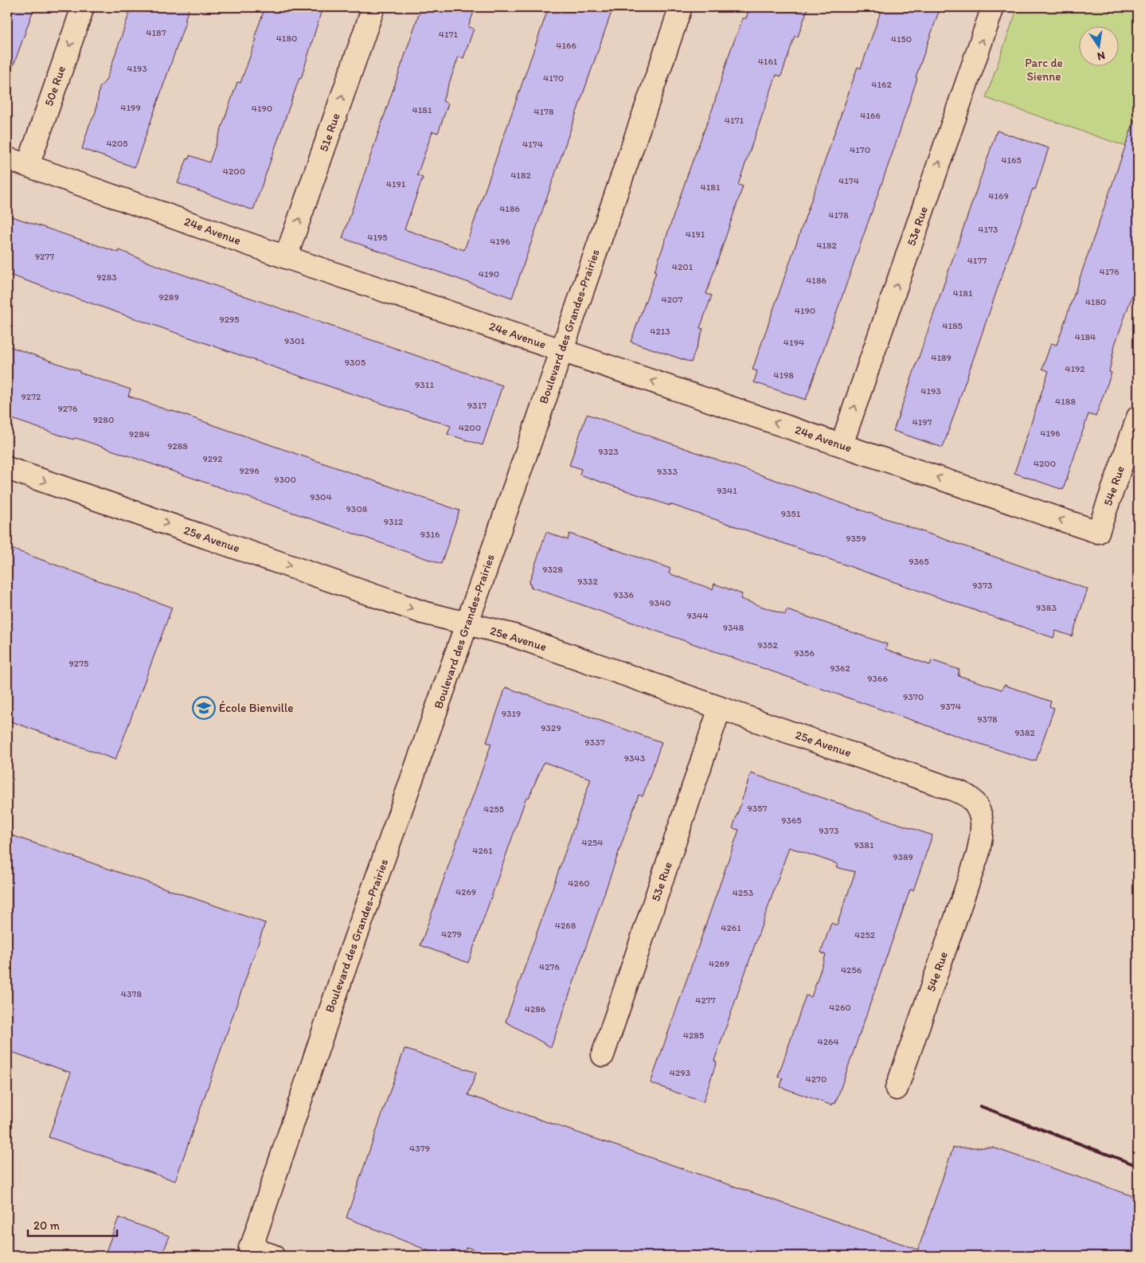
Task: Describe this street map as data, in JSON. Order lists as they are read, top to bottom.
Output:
{
  "streets": {
    "street": [
      "50e Rue",
      "51e Rue",
      "53e Rue",
      "24e Avenue",
      "Boulevard des Grandes-Prairies",
      "54e Rue",
      "25e Avenue"
    ]
  },
  "crossings": [
    ["50e Rue", "24e Avenue"],
    ["51e Rue", "24e Avenue"],
    ["53e Rue", "24e Avenue"],
    ["53e Rue", "25e Avenue"],
    ["24e Avenue", "Boulevard des Grandes-Prairies"],
    ["24e Avenue", "54e Rue"],
    ["Boulevard des Grandes-Prairies", "25e Avenue"],
    ["54e Rue", "25e Avenue"]
  ],
  "one_way": [
    "50e Rue",
    "51e Rue",
    "53e Rue",
    "24e Avenue",
    "25e Avenue"
  ],
  "parks": ["Parc de Sienne"],
  "places": {
    "school or university": ["École Bienville"]
  },
  "house_numbers": [
    "4187",
    "4171",
    "4180",
    "4150",
    "4166",
    "4161",
    "4193",
    "4170",
    "4162",
    "4199",
    "4190",
    "4181",
    "4178",
    "4166",
    "4171",
    "4205",
    "4174",
    "4170",
    "4165",
    "4200",
    "4182",
    "4174",
    "4191",
    "4181",
    "4169",
    "4186",
    "4178",
    "4173",
    "4191",
    "4195",
    "4196",
    "4182",
    "9277",
    "4177",
    "4201",
    "4176",
    "4190",
    "9283",
    "4186",
    "4181",
    "9289",
    "4207",
    "4180",
    "4190",
    "9295",
    "4185",
    "4213",
    "4184",
    "9301",
    "4194",
    "4189",
    "9305",
    "4192",
    "4198",
    "9311",
    "4193",
    "9272",
    "4188",
    "9317",
    "9276",
    "9280",
    "4197",
    "4200",
    "4196",
    "9284",
    "9288",
    "9323",
    "9292",
    "4200",
    "9296",
    "9333",
    "9300",
    "9341",
    "9304",
    "9308",
    "9351",
    "9312",
    "9316",
    "9359",
    "9365",
    "9328",
    "9332",
    "9373",
    "9336",
    "9340",
    "9383",
    "9344",
    "9348",
    "9352",
    "9356",
    "9275",
    "9362",
    "9366",
    "9370",
    "9374",
    "9319",
    "9378",
    "9329",
    "9382",
    "9337",
    "9343",
    "9357",
    "4255",
    "9365",
    "9373",
    "4254",
    "9381",
    "4261",
    "9389",
    "4260",
    "4269",
    "4253",
    "4268",
    "4261",
    "4279",
    "4252",
    "4269",
    "4276",
    "4256",
    "4378",
    "4277",
    "4260",
    "4286",
    "4285",
    "4264",
    "4293",
    "4270",
    "4379"
  ],
  "scale_bar": "20 m",
  "north": "bottom"
}
